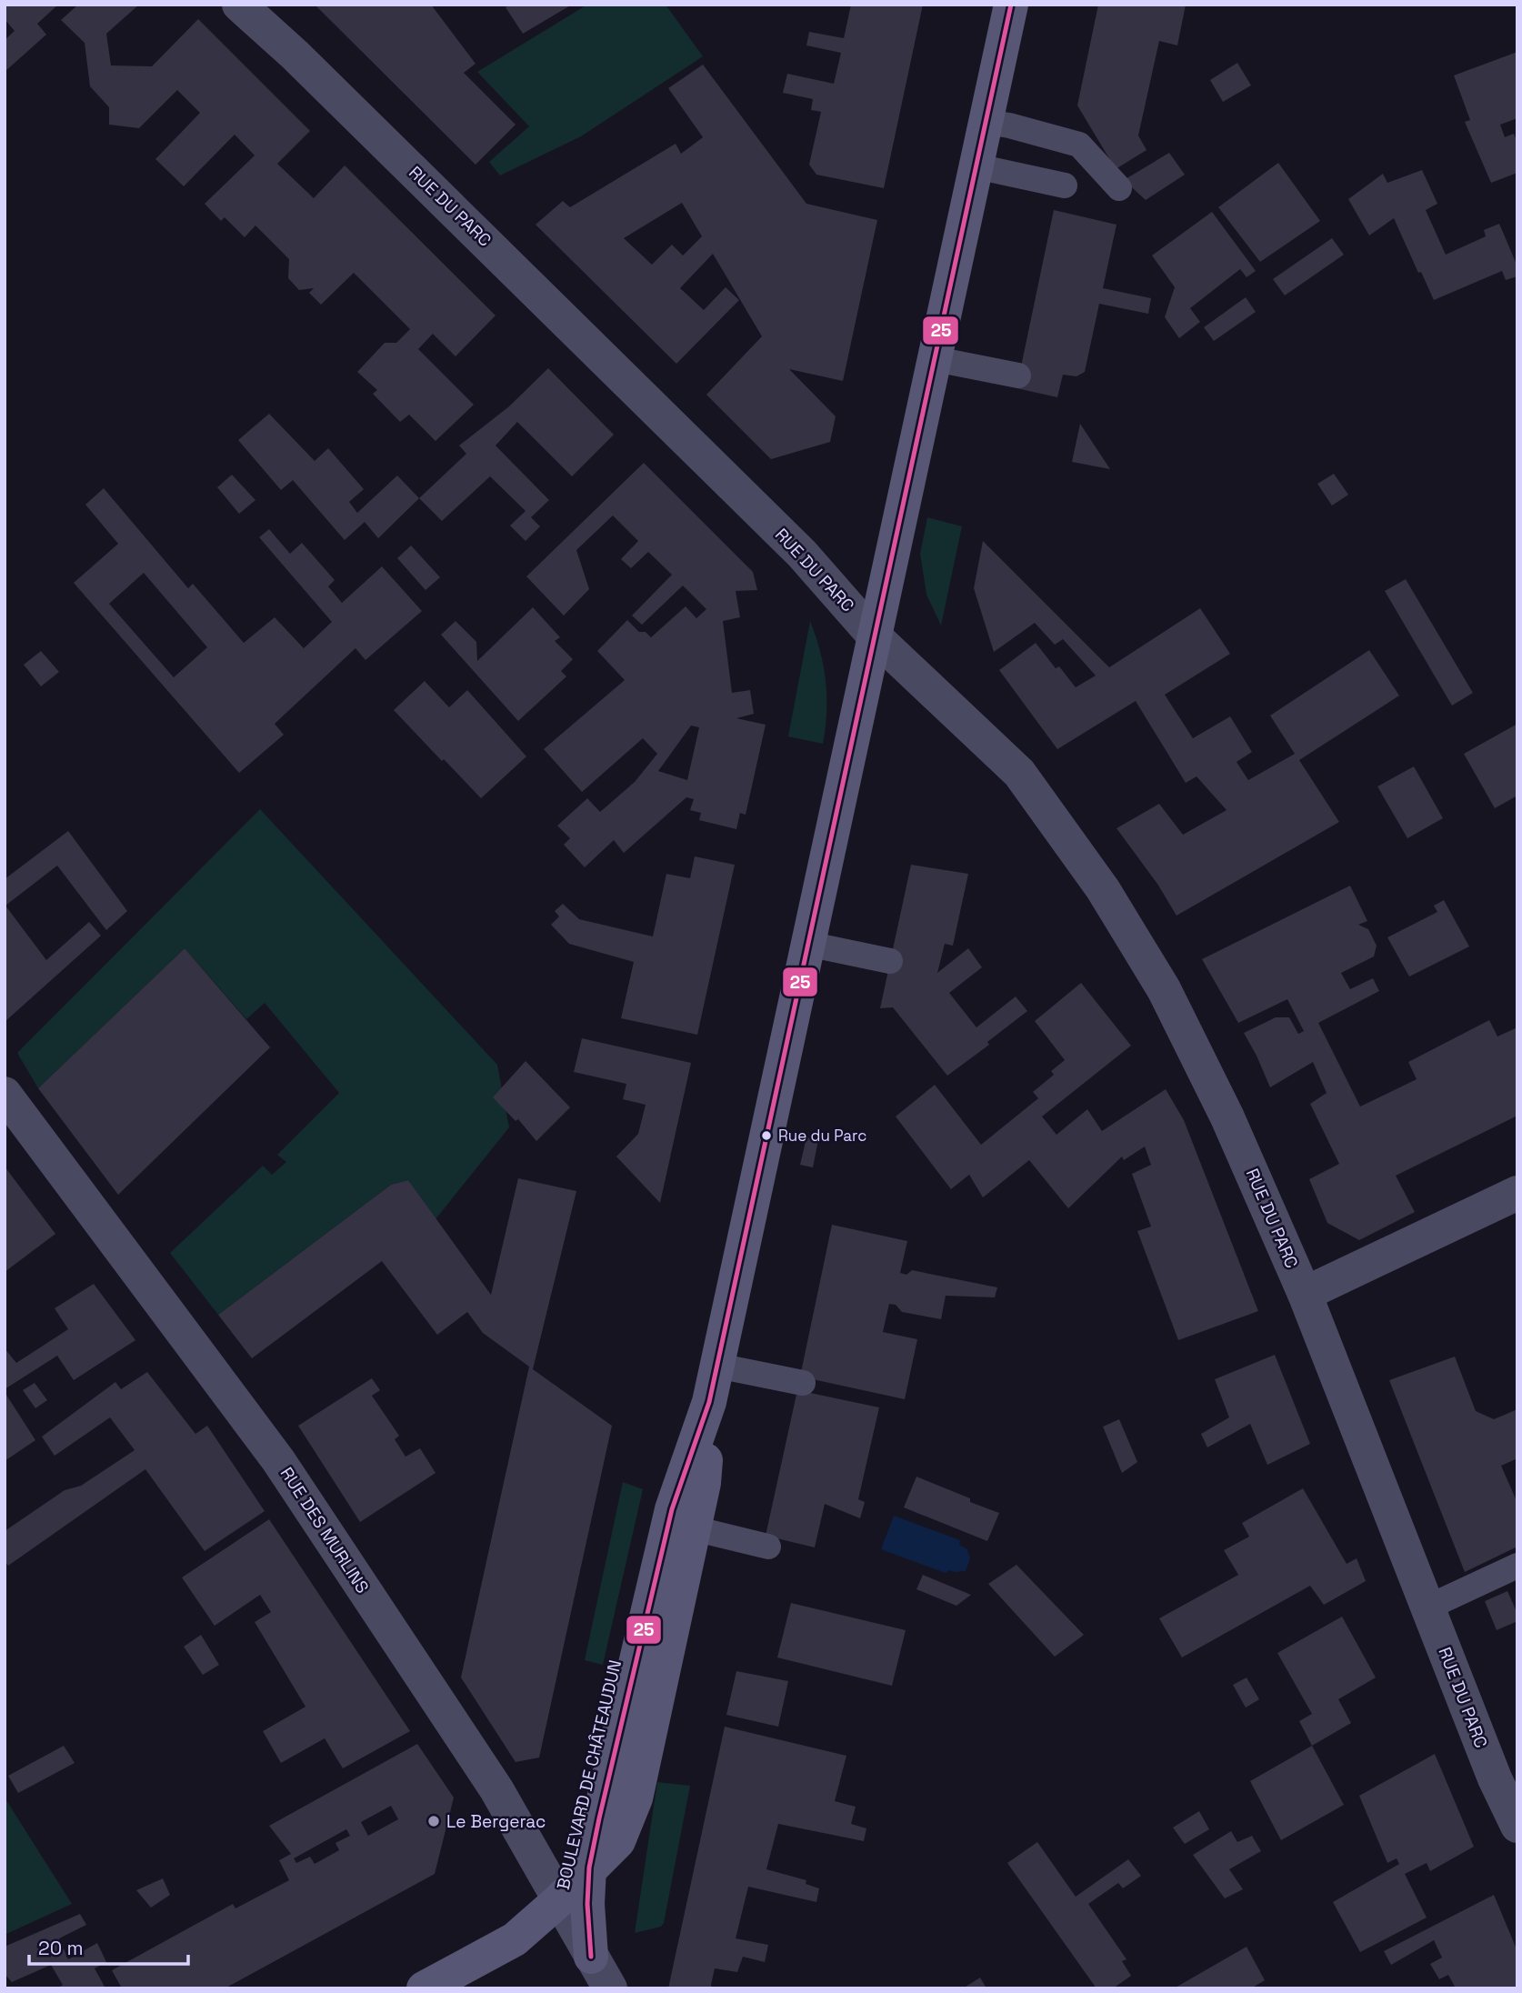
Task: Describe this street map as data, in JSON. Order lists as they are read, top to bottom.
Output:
{
  "streets": {
    "main road": ["BOULEVARD DE CHÂTEAUDUN"],
    "street": ["RUE DU PARC", "RUE DES MURLINS"]
  },
  "crossings": [
    ["RUE DU PARC", "BOULEVARD DE CHÂTEAUDUN"],
    ["RUE DES MURLINS", "BOULEVARD DE CHÂTEAUDUN"]
  ],
  "places": ["Rue du Parc", "Le Bergerac"],
  "lines": ["transit line 25"],
  "scale_bar": "20 m"
}
